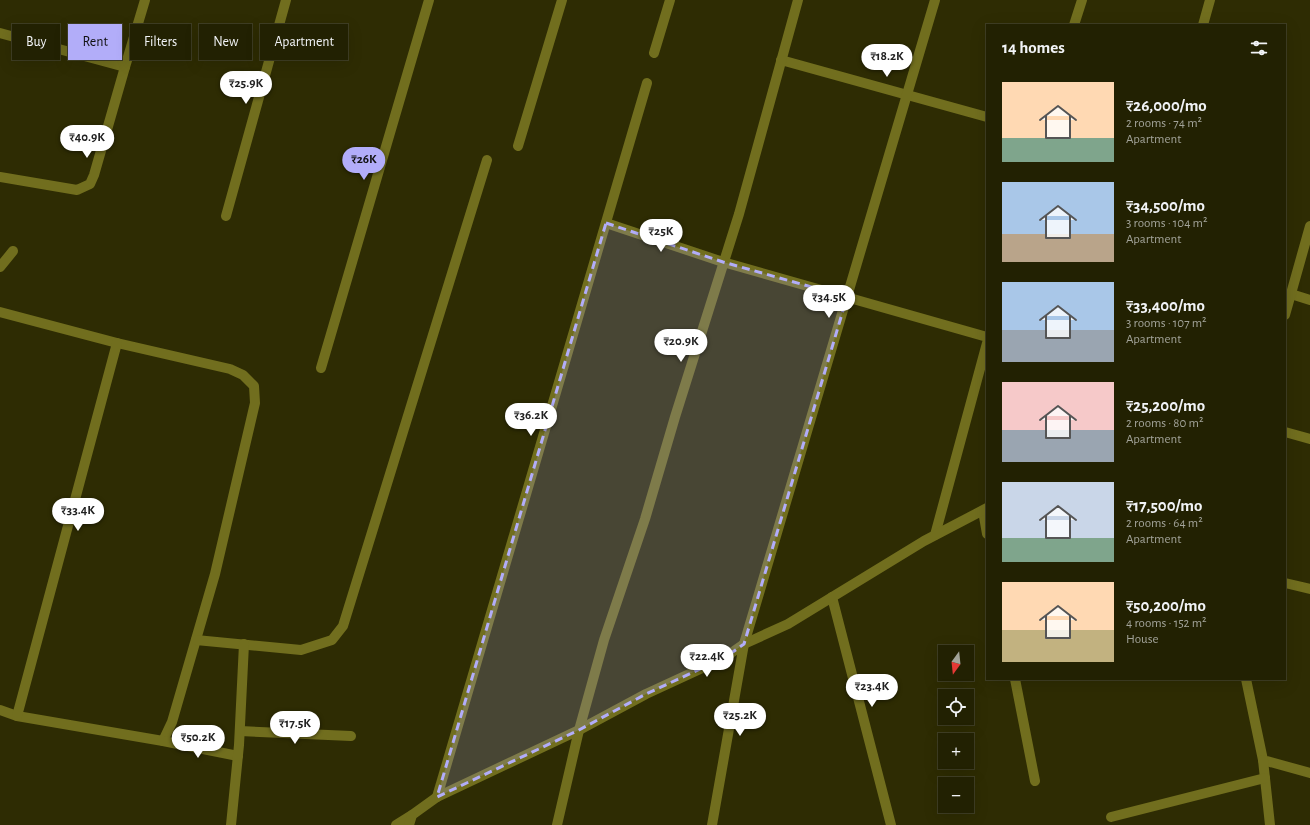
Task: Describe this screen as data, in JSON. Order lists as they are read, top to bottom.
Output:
{
  "north": "bottom",
  "page": {
    "chip": [
      "Buy",
      "Rent",
      "Filters",
      "New",
      "Apartment"
    ],
    "heading": "14 homes",
    "price": [
      "₹18.2K",
      "₹25.9K",
      "₹40.9K",
      "₹26K",
      "₹25K",
      "₹34.5K",
      "₹20.9K",
      "₹36.2K",
      "₹33.4K",
      "₹22.4K",
      "₹23.4K",
      "₹25.2K",
      "₹17.5K",
      "₹50.2K"
    ],
    "list": [
      {
        "name": "₹26,000/mo",
        "note": "2 rooms · 74 m² · Apartment"
      },
      {
        "name": "₹34,500/mo",
        "note": "3 rooms · 104 m² · Apartment"
      },
      {
        "name": "₹33,400/mo",
        "note": "3 rooms · 107 m² · Apartment"
      },
      {
        "name": "₹25,200/mo",
        "note": "2 rooms · 80 m² · Apartment"
      },
      {
        "name": "₹17,500/mo",
        "note": "2 rooms · 64 m² · Apartment"
      },
      {
        "name": "₹50,200/mo",
        "note": "4 rooms · 152 m² · House"
      }
    ],
    "map_buttons": ["+", "−"]
  }
}
